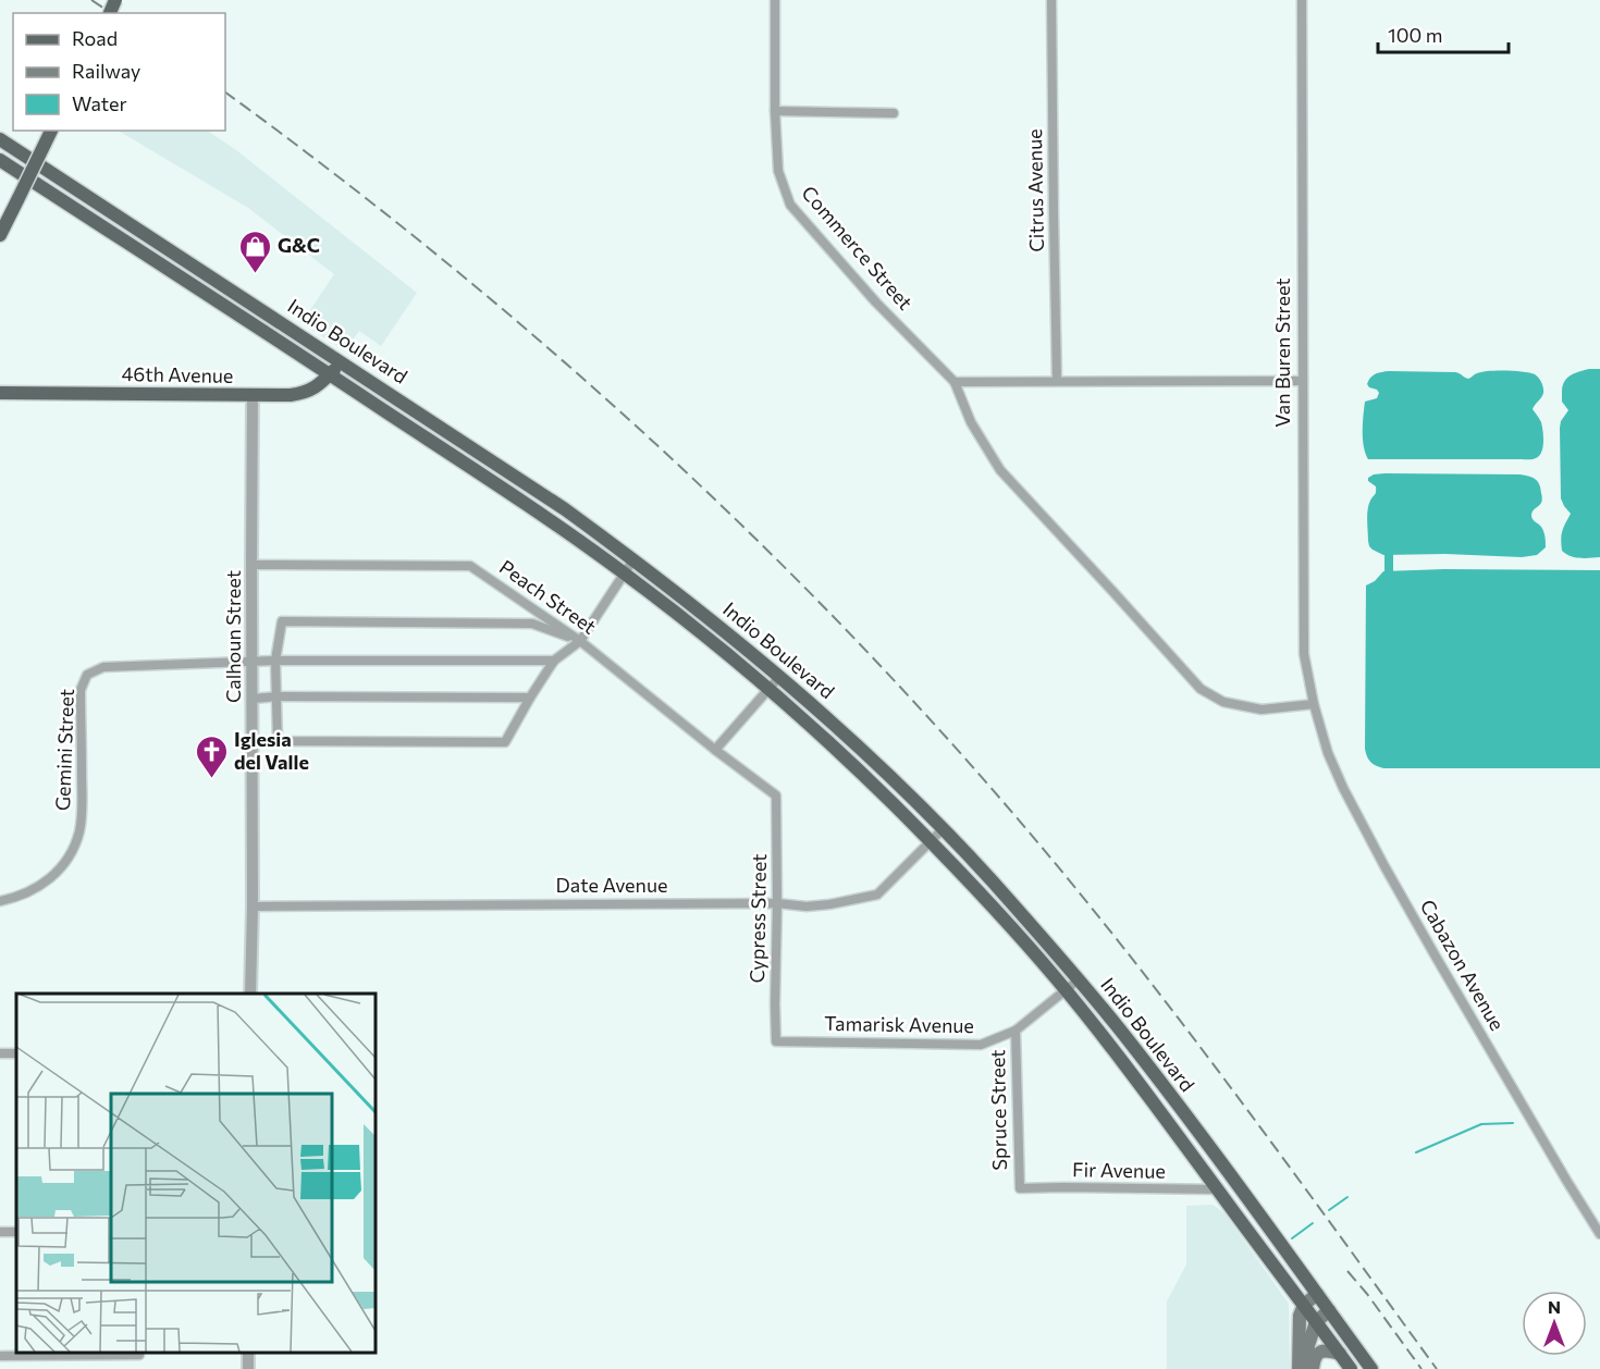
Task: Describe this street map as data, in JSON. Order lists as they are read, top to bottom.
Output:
{
  "streets": {
    "main road": ["Indio Boulevard", "46th Avenue"],
    "street": [
      "Citrus Avenue",
      "Commerce Street",
      "Van Buren Street",
      "Peach Street",
      "Calhoun Street",
      "Gemini Street",
      "Date Avenue",
      "Cypress Street",
      "Cabazon Avenue",
      "Tamarisk Avenue",
      "Spruce Street",
      "Fir Avenue"
    ]
  },
  "crossings": [
    ["Indio Boulevard", "46th Avenue"],
    ["Indio Boulevard", "Date Avenue"],
    ["Indio Boulevard", "Tamarisk Avenue"],
    ["Indio Boulevard", "Fir Avenue"],
    ["Van Buren Street", "Cabazon Avenue"],
    ["46th Avenue", "Calhoun Street"],
    ["Peach Street", "Calhoun Street"],
    ["Peach Street", "Cypress Street"],
    ["Calhoun Street", "Gemini Street"],
    ["Calhoun Street", "Date Avenue"],
    ["Date Avenue", "Cypress Street"],
    ["Cypress Street", "Tamarisk Avenue"],
    ["Tamarisk Avenue", "Spruce Street"],
    ["Spruce Street", "Fir Avenue"]
  ],
  "places": {
    "shop": ["G&C"],
    "church": ["Iglesia del Valle"]
  },
  "legend": ["Road", "Railway", "Water"],
  "scale_bar": "100 m",
  "north": "top"
}
